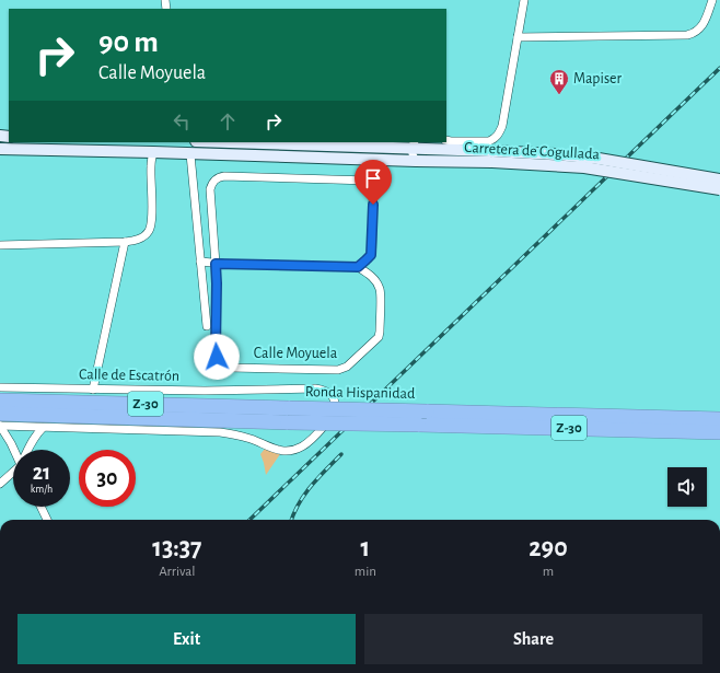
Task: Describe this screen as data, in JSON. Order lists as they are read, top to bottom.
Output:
{
  "streets": {
    "highway": ["Ronda Hispanidad", "Z-30"],
    "street": ["Carretera de Cogullada", "Calle Moyuela", "Calle de Escatrón"]
  },
  "places": {
    "building": ["Mapiser"]
  },
  "page": {
    "turn": ["90 m", "Calle Moyuela"],
    "speed": "21 km/h",
    "limit": "30",
    "eta": [
      "13:37",
      "Arrival",
      "1",
      "min",
      "290",
      "m"
    ],
    "buttons": ["Exit", "Share"]
  }
}
